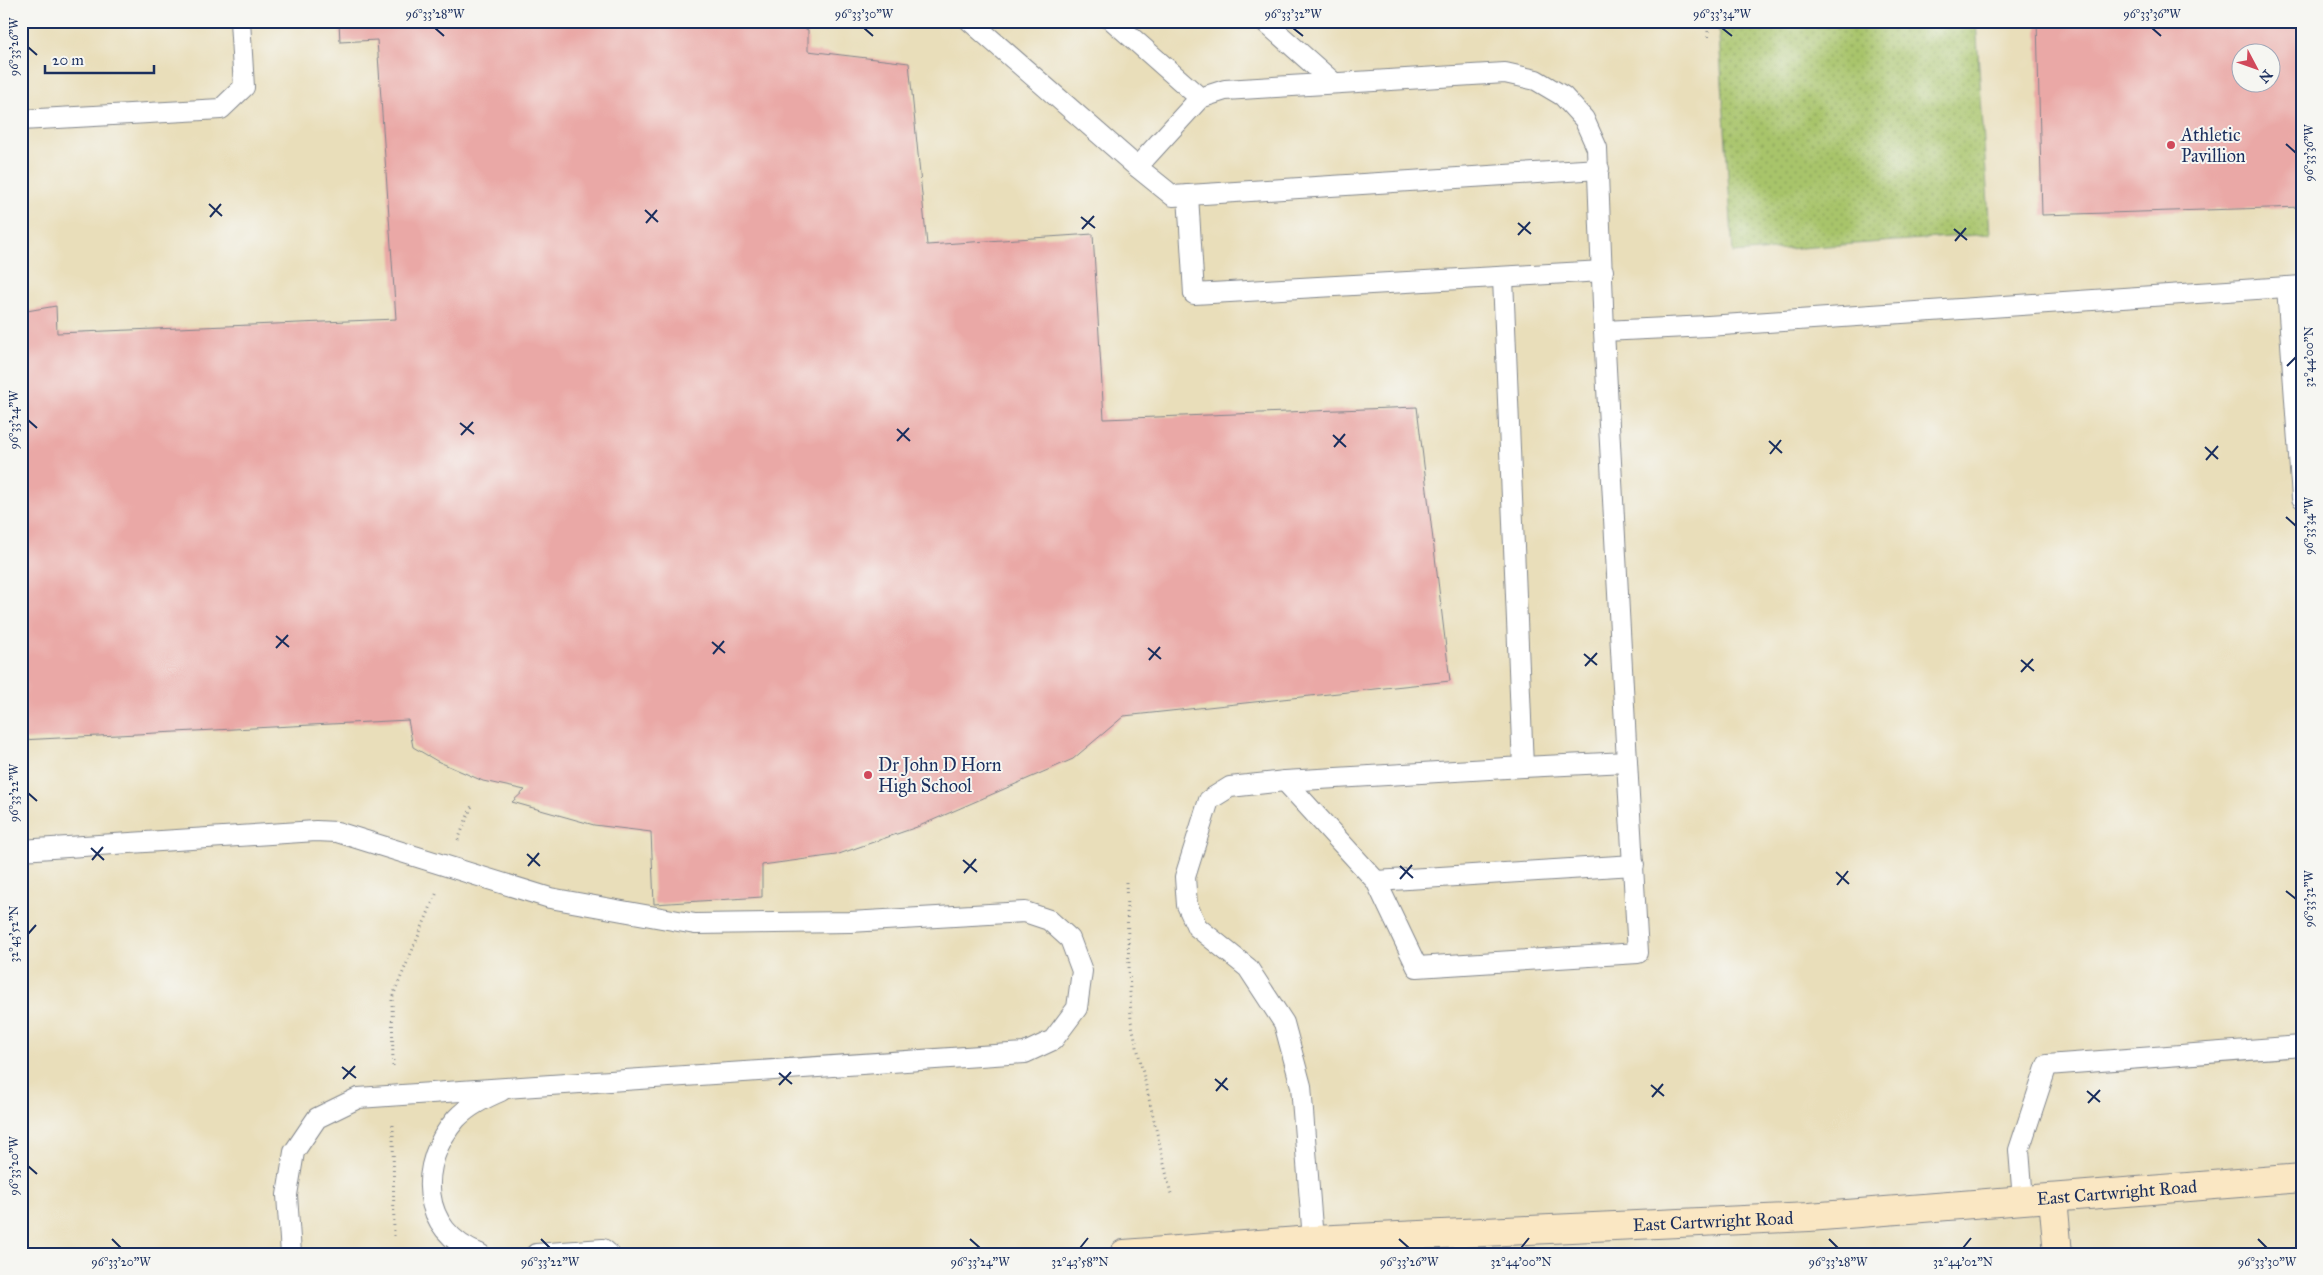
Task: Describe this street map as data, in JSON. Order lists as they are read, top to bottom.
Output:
{
  "streets": {
    "main road": ["East Cartwright Road"]
  },
  "places": ["Athletic Pavillion", "Dr John D Horn High School"],
  "scale_bar": "20 m",
  "north": "bottom right",
  "coordinates": [
    "96°33'28\"W",
    "96°33'30\"W",
    "96°33'32\"W",
    "96°33'34\"W",
    "96°33'36\"W",
    "96°33'26\"W",
    "32°44'00\"N",
    "96°33'24\"W",
    "96°33'22\"W",
    "32°43'52\"N",
    "96°33'20\"W",
    "32°43'58\"N",
    "32°44'02\"N"
  ]
}
